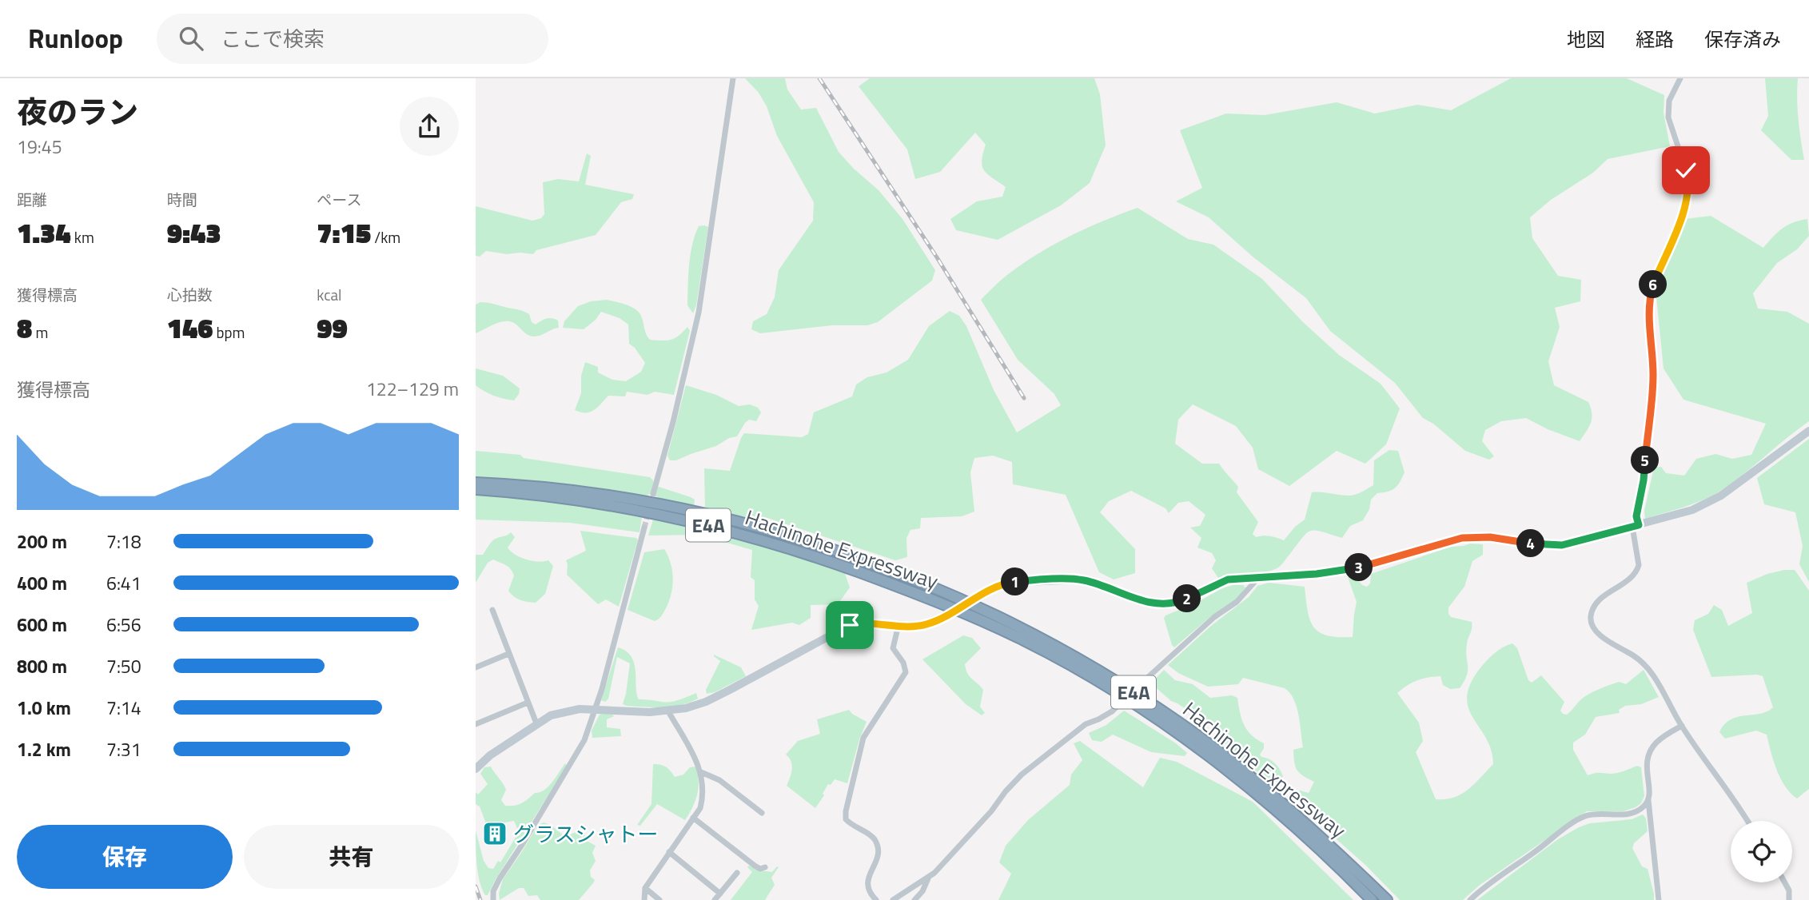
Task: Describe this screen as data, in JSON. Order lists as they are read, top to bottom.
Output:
{
  "streets": {
    "highway": ["E4A", "Hachinohe Expressway"]
  },
  "places": {
    "building": ["グラスシャトー"]
  },
  "page": {
    "header": "Runloop",
    "search": "ここで検索",
    "nav": ["地図", "経路", "保存済み"],
    "heading": ["夜のラン", "19:45"],
    "stats": [
      ["距離", "1.34 km"],
      ["時間", "9:43"],
      ["ペース", "7:15 /km"],
      ["獲得標高", "8 m"],
      ["心拍数", "146 bpm"],
      ["kcal", "99"]
    ],
    "pins": [
      "6",
      "5",
      "4",
      "3",
      "1",
      "2"
    ],
    "chart": ["獲得標高", "122–129 m"],
    "list": [
      {
        "name": "200 m",
        "note": "7:18"
      },
      {
        "name": "400 m",
        "note": "6:41"
      },
      {
        "name": "600 m",
        "note": "6:56"
      },
      {
        "name": "800 m",
        "note": "7:50"
      },
      {
        "name": "1.0 km",
        "note": "7:14"
      },
      {
        "name": "1.2 km",
        "note": "7:31"
      }
    ],
    "buttons": ["保存", "共有"]
  }
}
